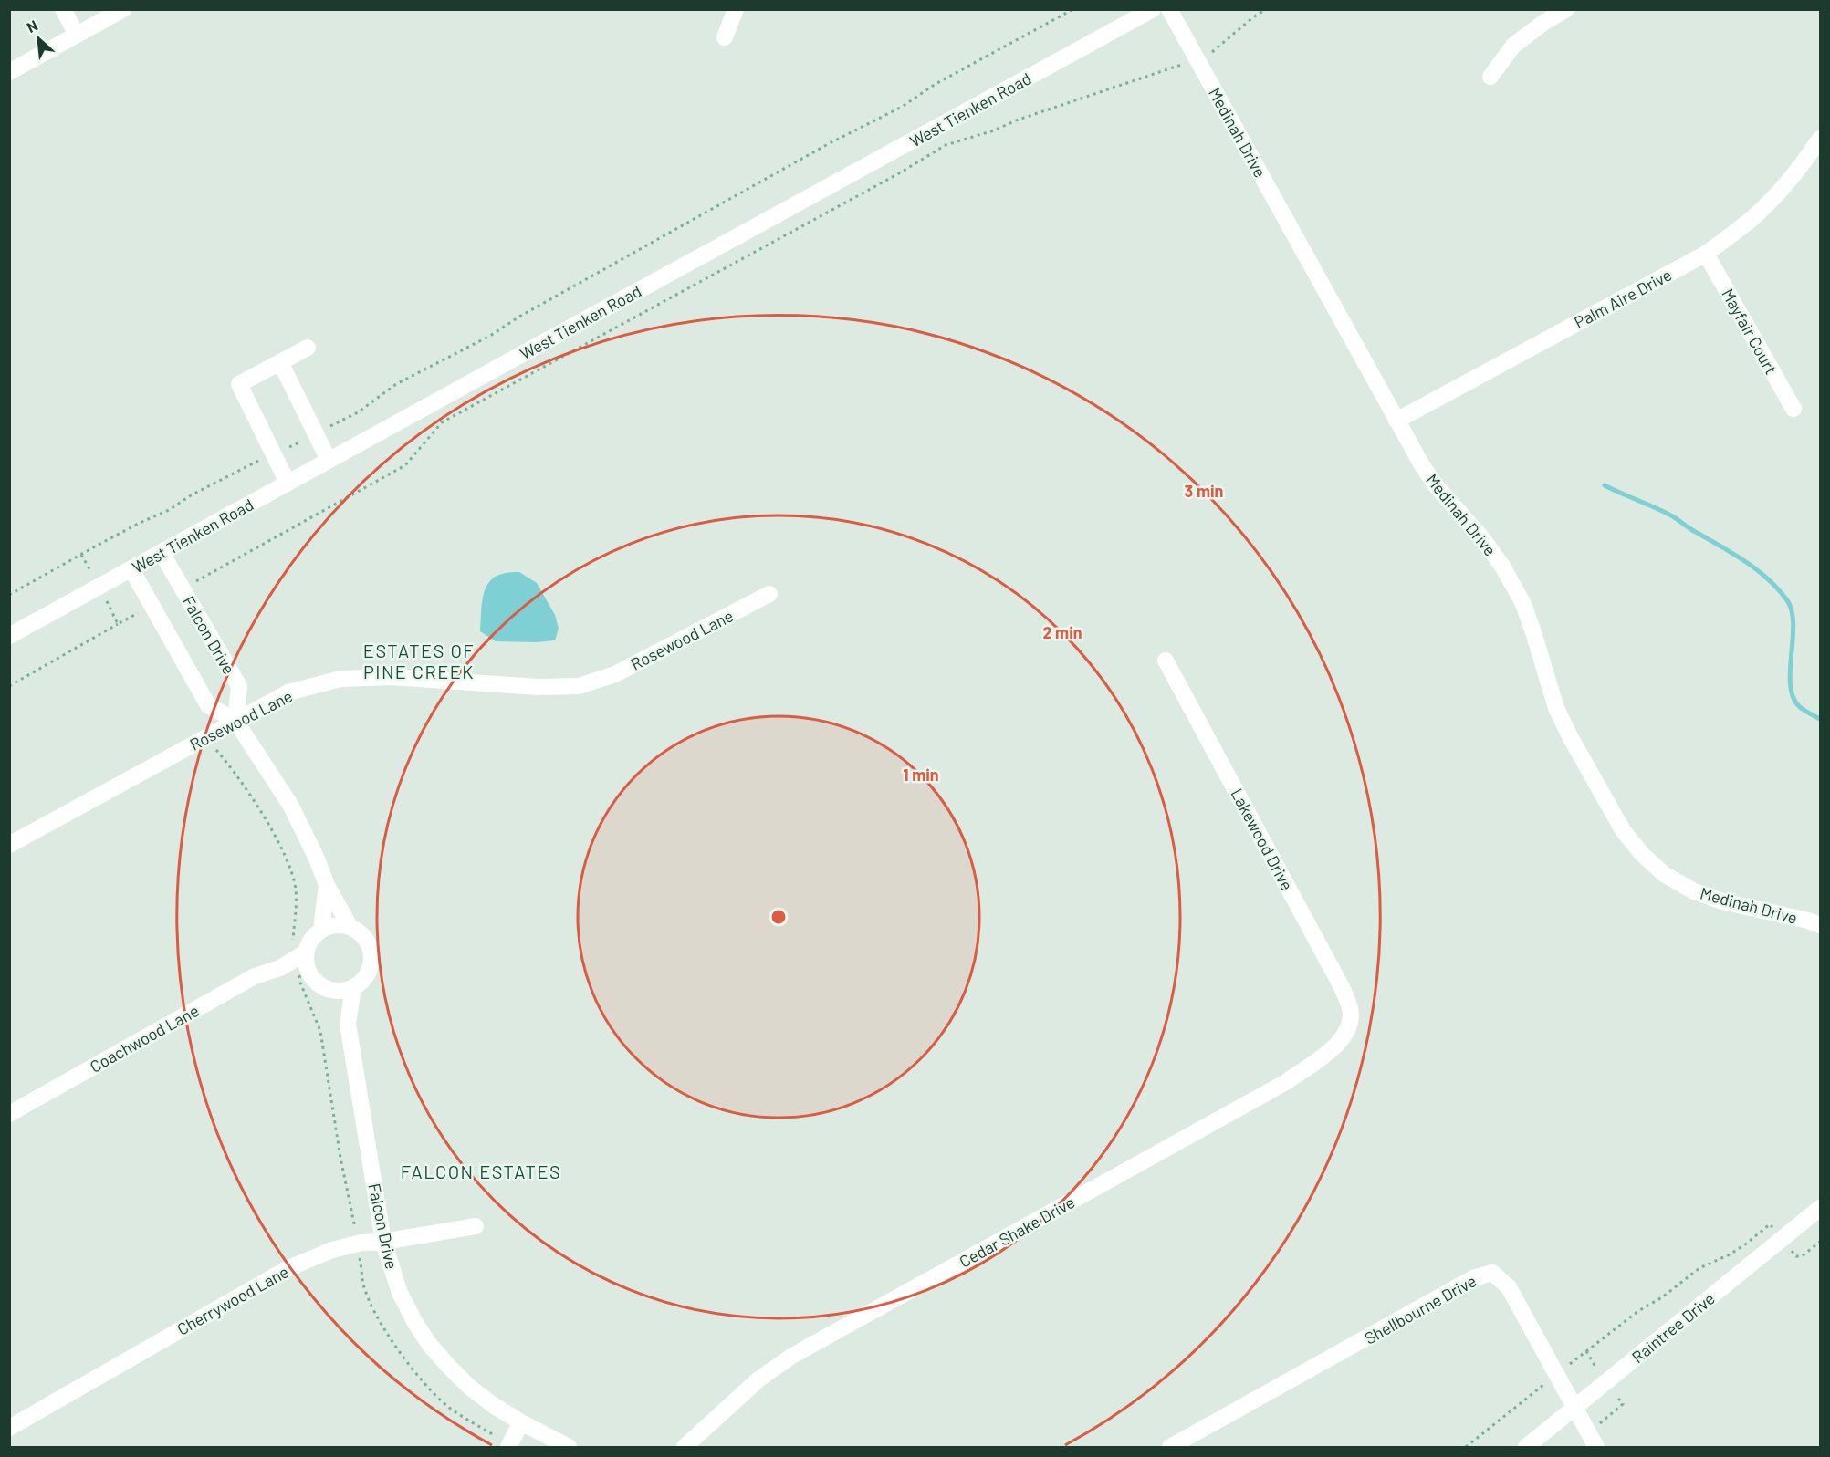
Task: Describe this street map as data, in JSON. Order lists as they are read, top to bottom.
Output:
{
  "streets": {
    "street": [
      "West Tienken Road",
      "Medinah Drive",
      "Palm Aire Drive",
      "Mayfair Court",
      "Falcon Drive",
      "Rosewood Lane",
      "Lakewood Drive",
      "Coachwood Lane",
      "Cedar Shake Drive",
      "Cherrywood Lane",
      "Shellbourne Drive",
      "Raintree Drive"
    ]
  },
  "crossings": [
    ["West Tienken Road", "Falcon Drive"],
    ["Medinah Drive", "Palm Aire Drive"],
    ["Palm Aire Drive", "Mayfair Court"],
    ["Falcon Drive", "Rosewood Lane"],
    ["Falcon Drive", "Coachwood Lane"],
    ["Falcon Drive", "Cherrywood Lane"],
    ["Lakewood Drive", "Cedar Shake Drive"],
    ["Shellbourne Drive", "Raintree Drive"]
  ],
  "districts": ["ESTATES OF PINE CREEK", "FALCON ESTATES"],
  "north": "top left",
  "rings": ["3 min", "2 min", "1 min"]
}
